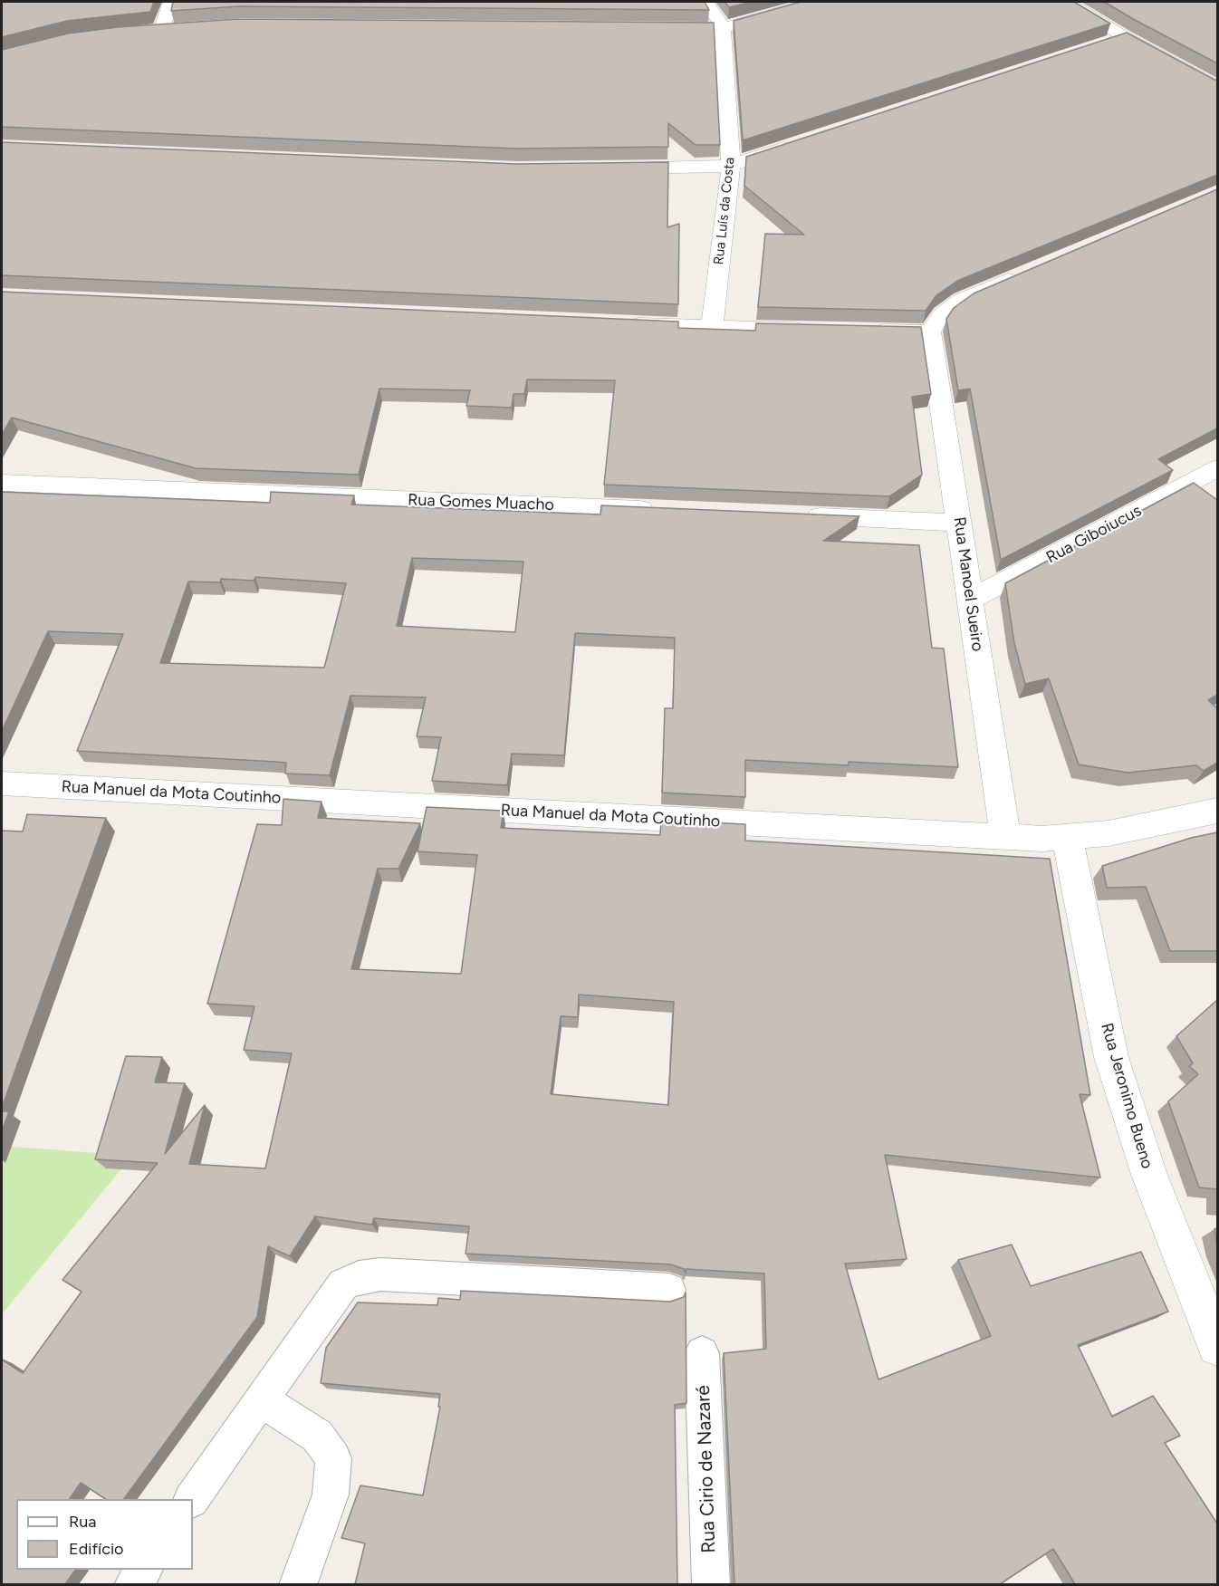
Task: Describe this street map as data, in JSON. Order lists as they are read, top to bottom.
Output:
{
  "streets": {
    "street": [
      "Rua Luís da Costa",
      "Rua Gomes Muacho",
      "Rua Giboiucus",
      "Rua Manoel Sueiro",
      "Rua Manuel da Mota Coutinho",
      "Rua Jeronimo Bueno"
    ],
    "lane": ["Rua Cirio de Nazaré"]
  },
  "crossings": [
    ["Rua Giboiucus", "Rua Manoel Sueiro"],
    ["Rua Manoel Sueiro", "Rua Manuel da Mota Coutinho"],
    ["Rua Manuel da Mota Coutinho", "Rua Jeronimo Bueno"]
  ],
  "legend": ["Rua", "Edifício"]
}
